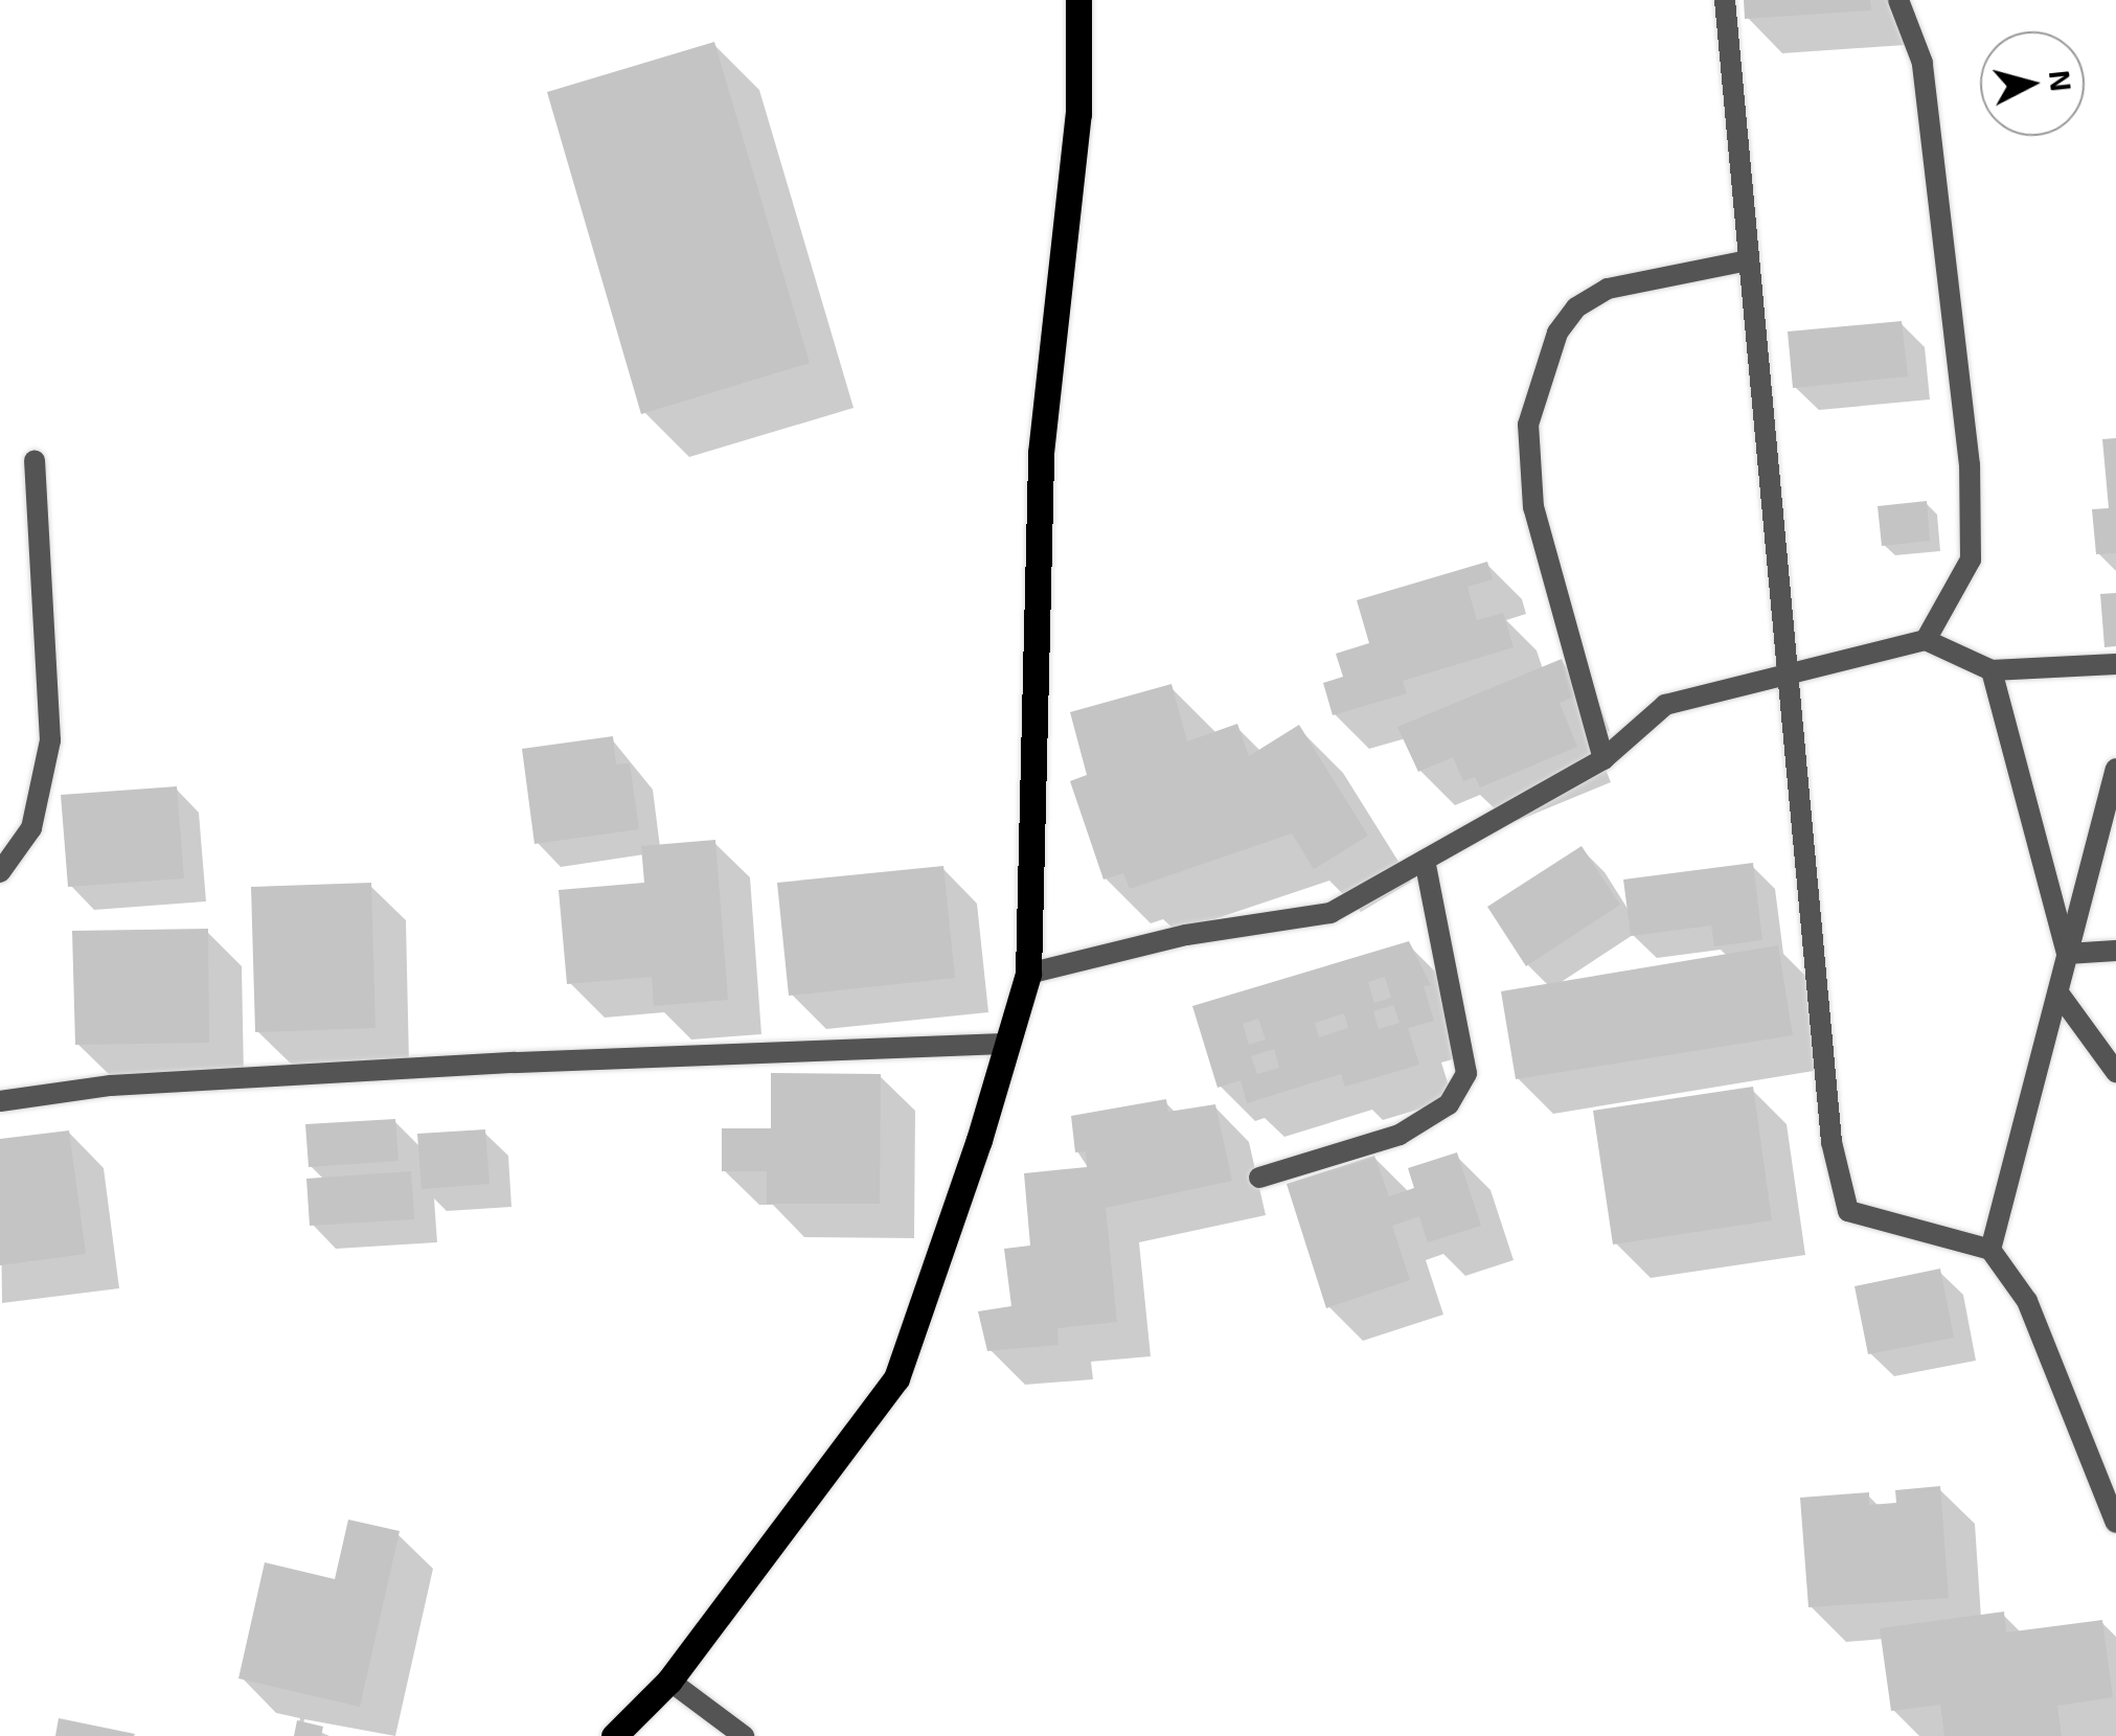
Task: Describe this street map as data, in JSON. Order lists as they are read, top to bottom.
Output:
{
  "north": "right"
}
